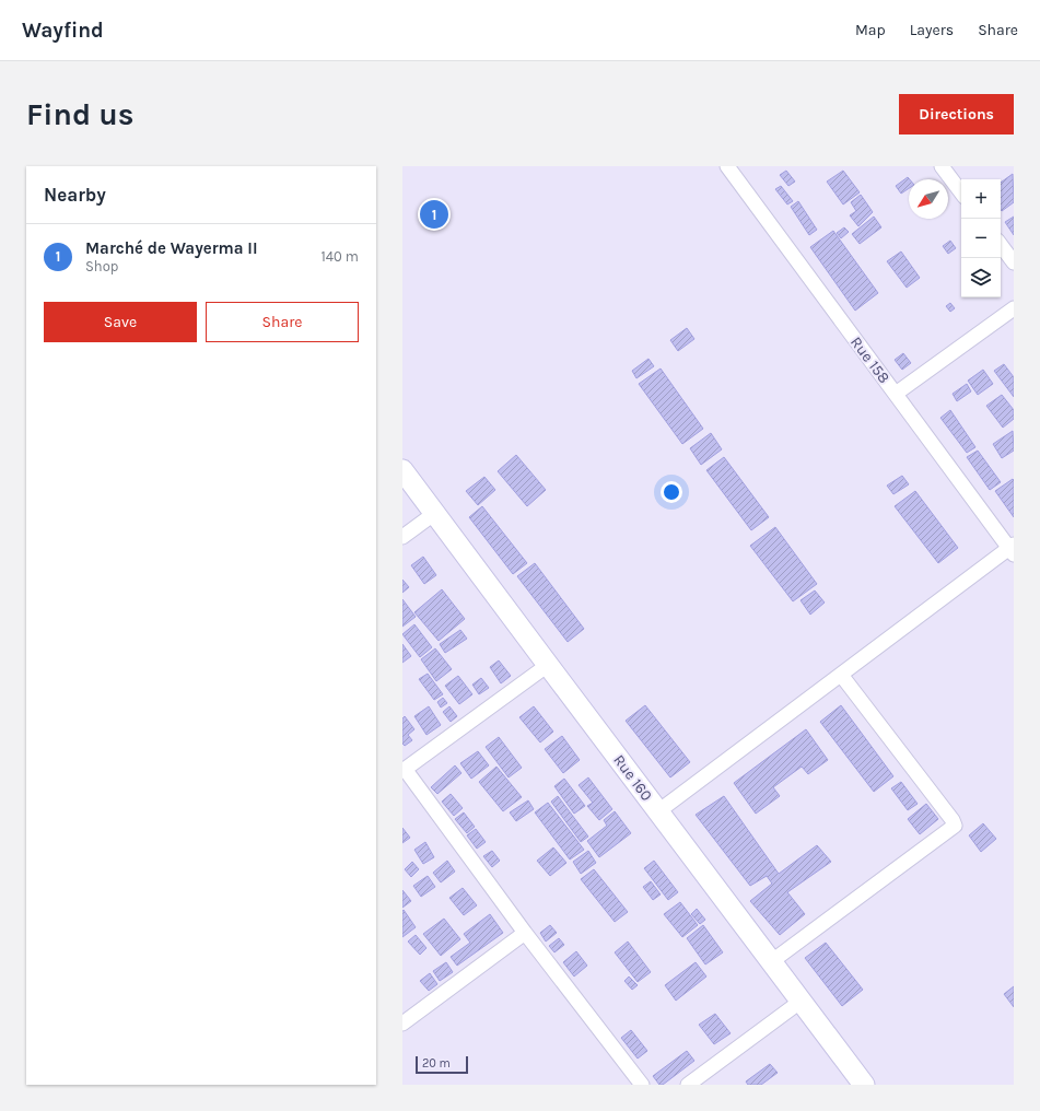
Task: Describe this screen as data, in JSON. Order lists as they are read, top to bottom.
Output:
{
  "streets": {
    "street": ["Rue 158", "Rue 160"]
  },
  "scale_bar": "20 m",
  "north": "bottom left",
  "page": {
    "header": "Wayfind",
    "nav": ["Map", "Layers", "Share"],
    "buttons": [
      "Directions",
      ["Save", "Share"]
    ],
    "title": "Find us",
    "heading": "Nearby",
    "map_buttons": ["+", "−"],
    "pins": "1",
    "list": [
      {
        "mark": "1",
        "name": "Marché de Wayerma II",
        "note": "Shop",
        "value": "140 m"
      }
    ],
    "scale": "20 m"
  }
}
